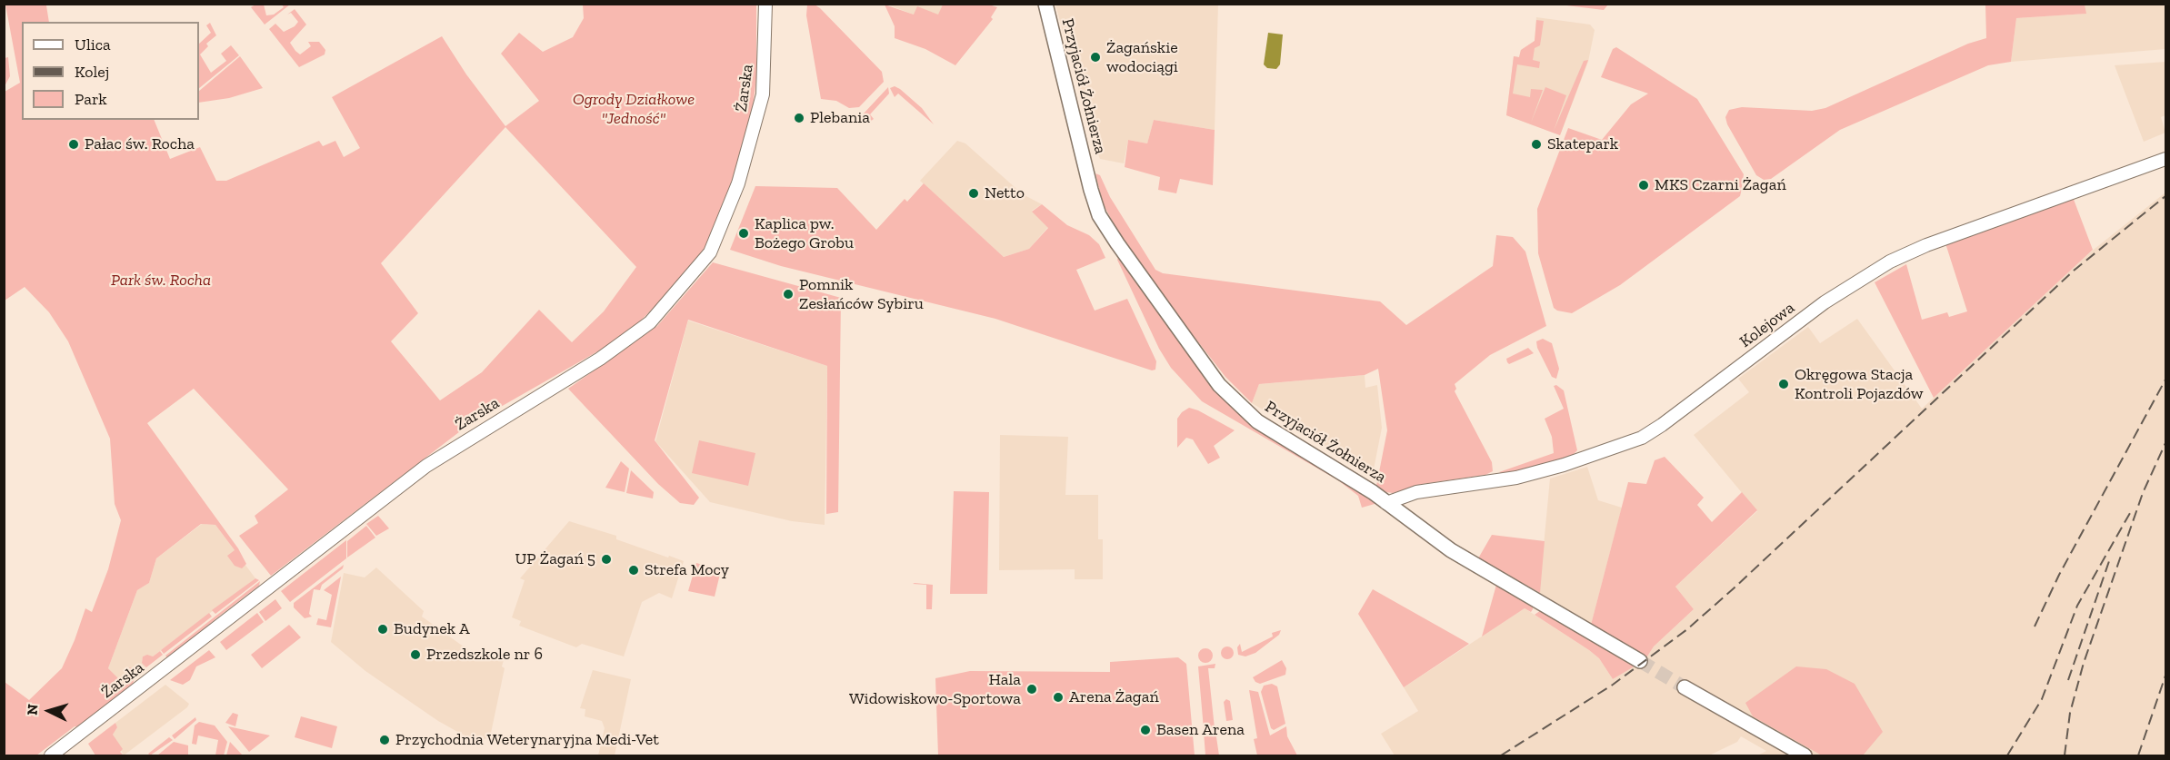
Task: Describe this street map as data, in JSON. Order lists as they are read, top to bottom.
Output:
{
  "streets": {
    "main road": ["Przyjaciół Żołnierza"],
    "street": ["Żarska", "Kolejowa"]
  },
  "crossings": [
    ["Przyjaciół Żołnierza", "Kolejowa"]
  ],
  "parks": ["Ogrody Działkowe \"Jedność\"", "Park św. Rocha"],
  "places": [
    "Żagańskie wodociągi",
    "Plebania",
    "Pałac św. Rocha",
    "Skatepark",
    "MKS Czarni Żagań",
    "Netto",
    "Kaplica pw. Bożego Grobu",
    "Pomnik Zesłańców Sybiru",
    "Okręgowa Stacja Kontroli Pojazdów",
    "UP Żagań 5",
    "Strefa Mocy",
    "Budynek A",
    "Przedszkole nr 6",
    "Hala Widowiskowo-Sportowa",
    "Arena Żagań",
    "Basen Arena",
    "Przychodnia Weterynaryjna Medi-Vet"
  ],
  "legend": ["Ulica", "Kolej", "Park"],
  "north": "left"
}
